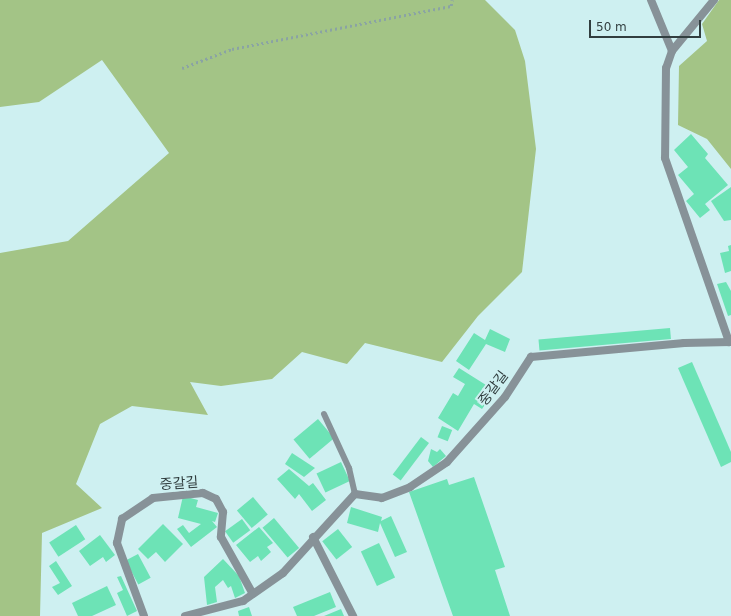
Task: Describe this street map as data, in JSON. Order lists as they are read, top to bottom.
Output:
{
  "streets": {
    "street": ["중갈길"]
  },
  "scale_bar": "50 m"
}
